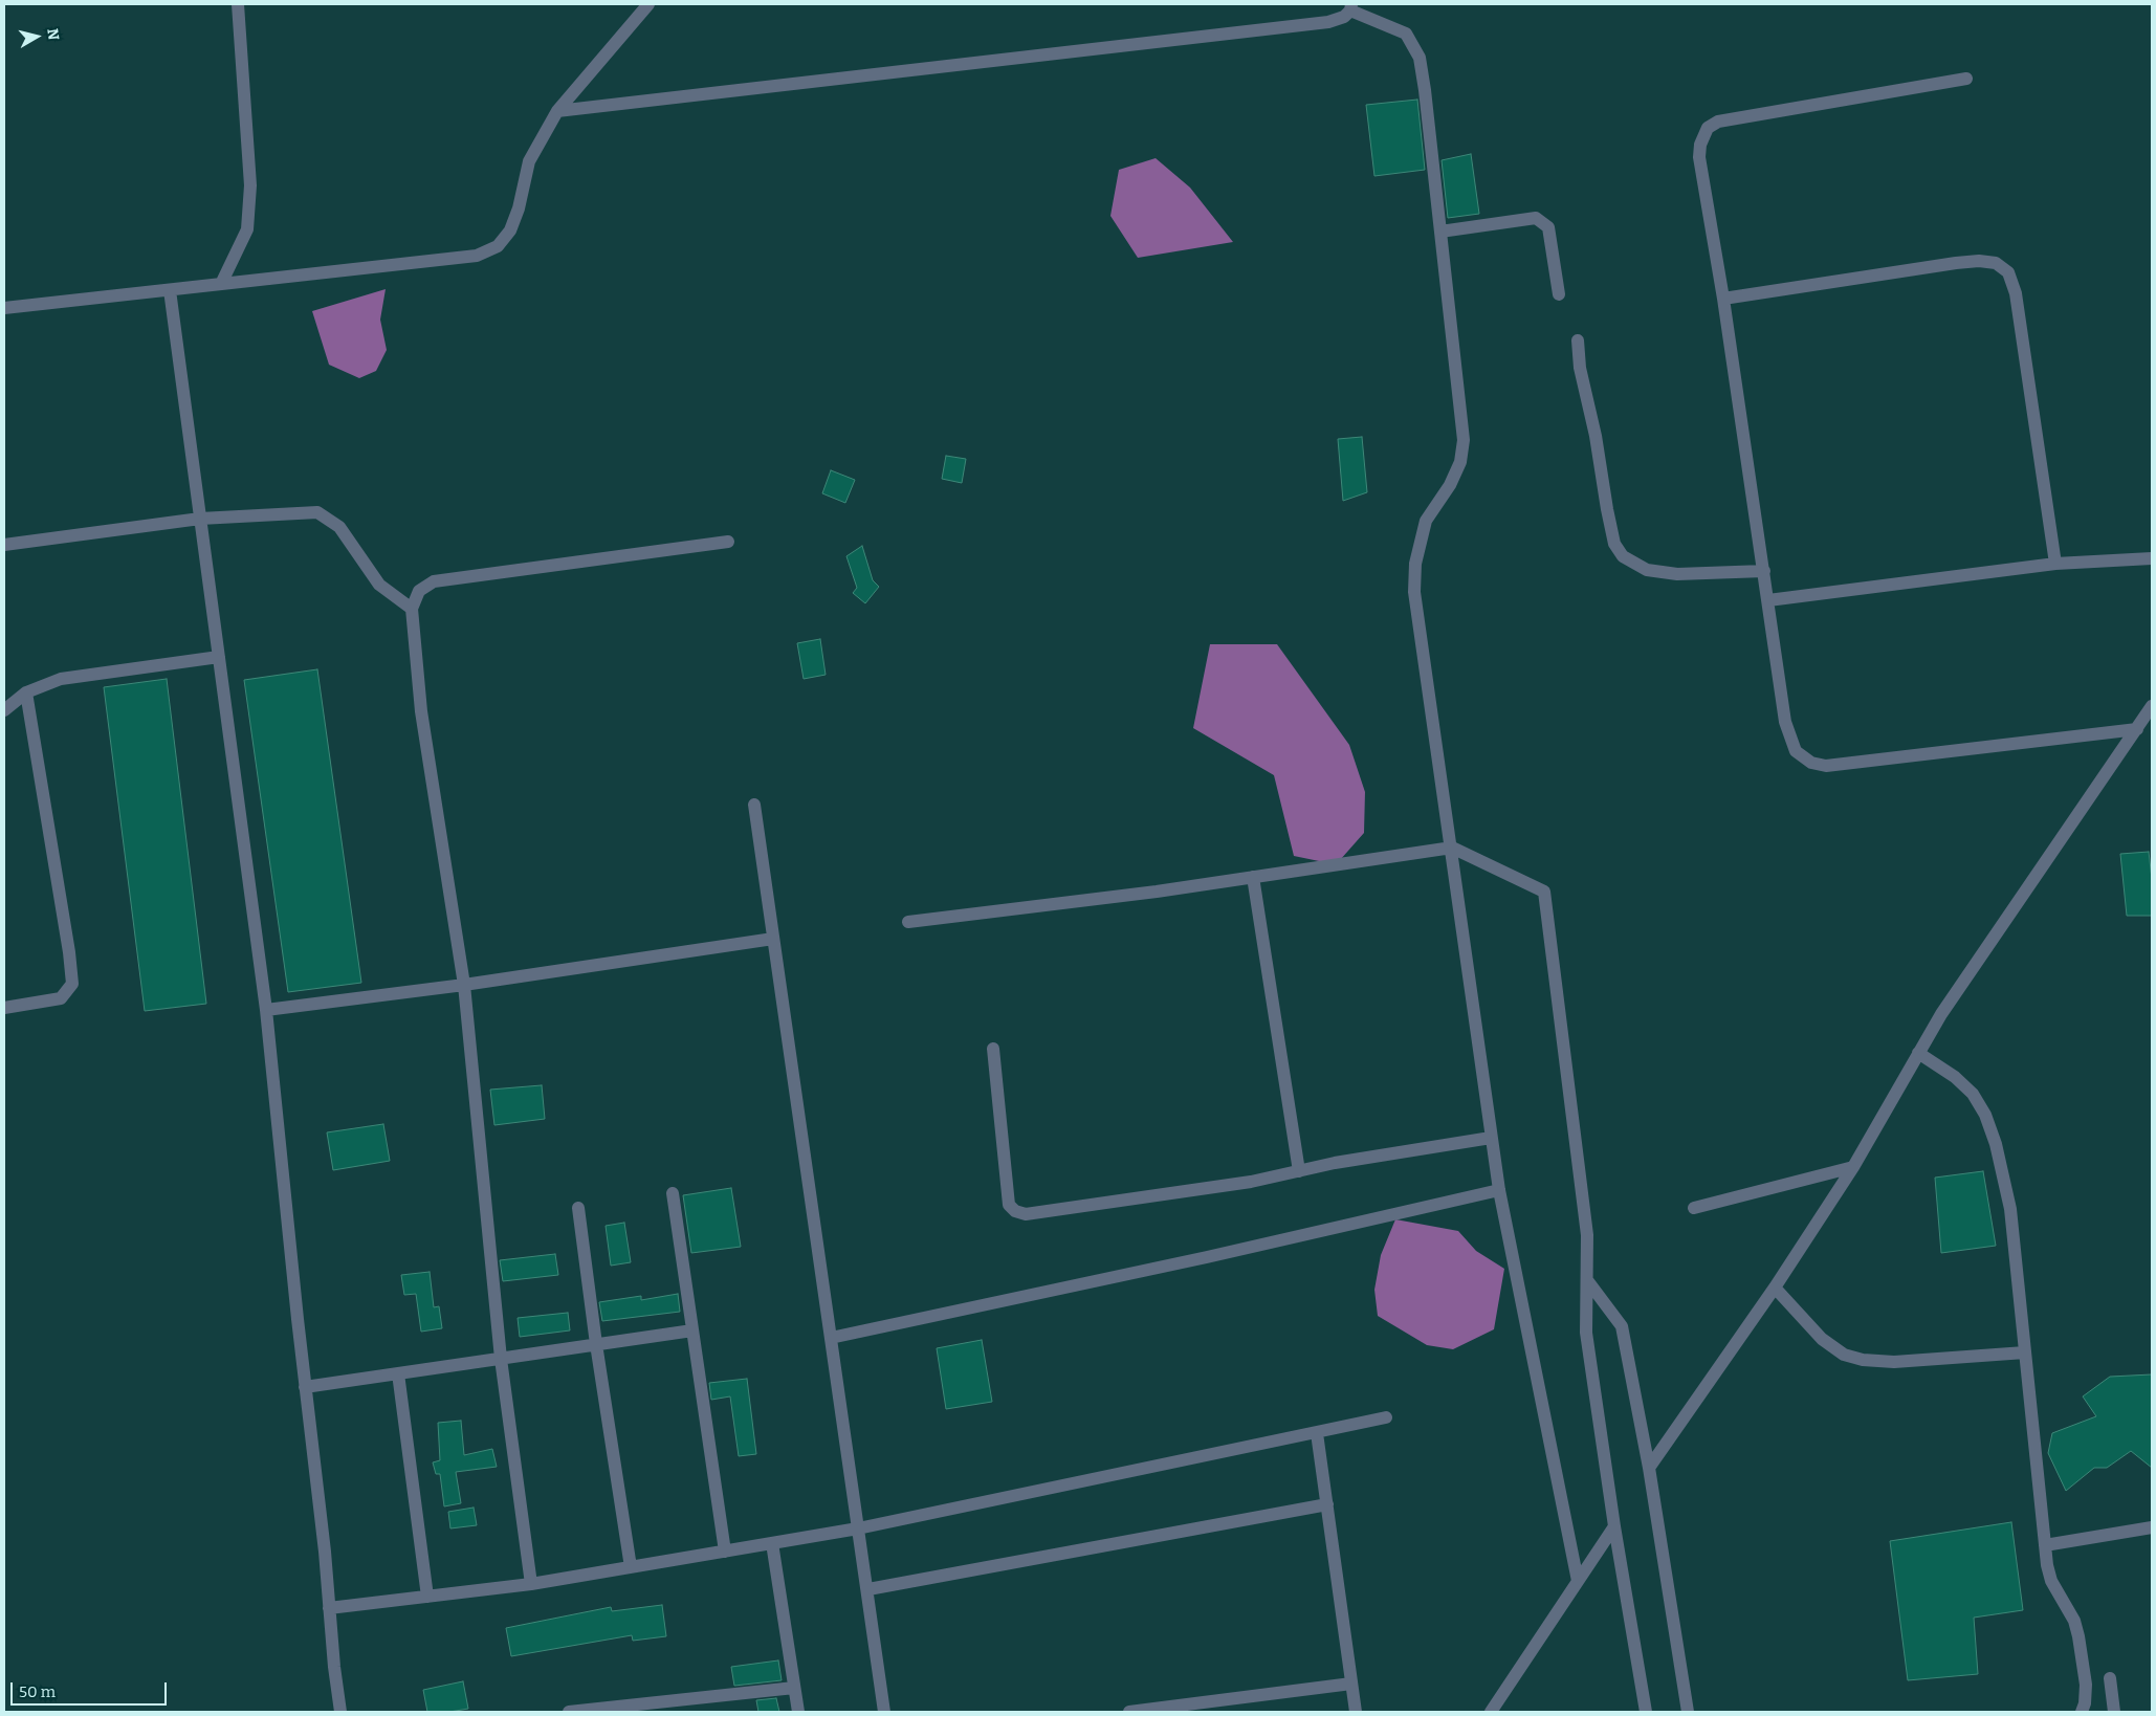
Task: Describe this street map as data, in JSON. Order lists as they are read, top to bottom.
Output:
{
  "scale_bar": "50 m",
  "north": "right"
}
